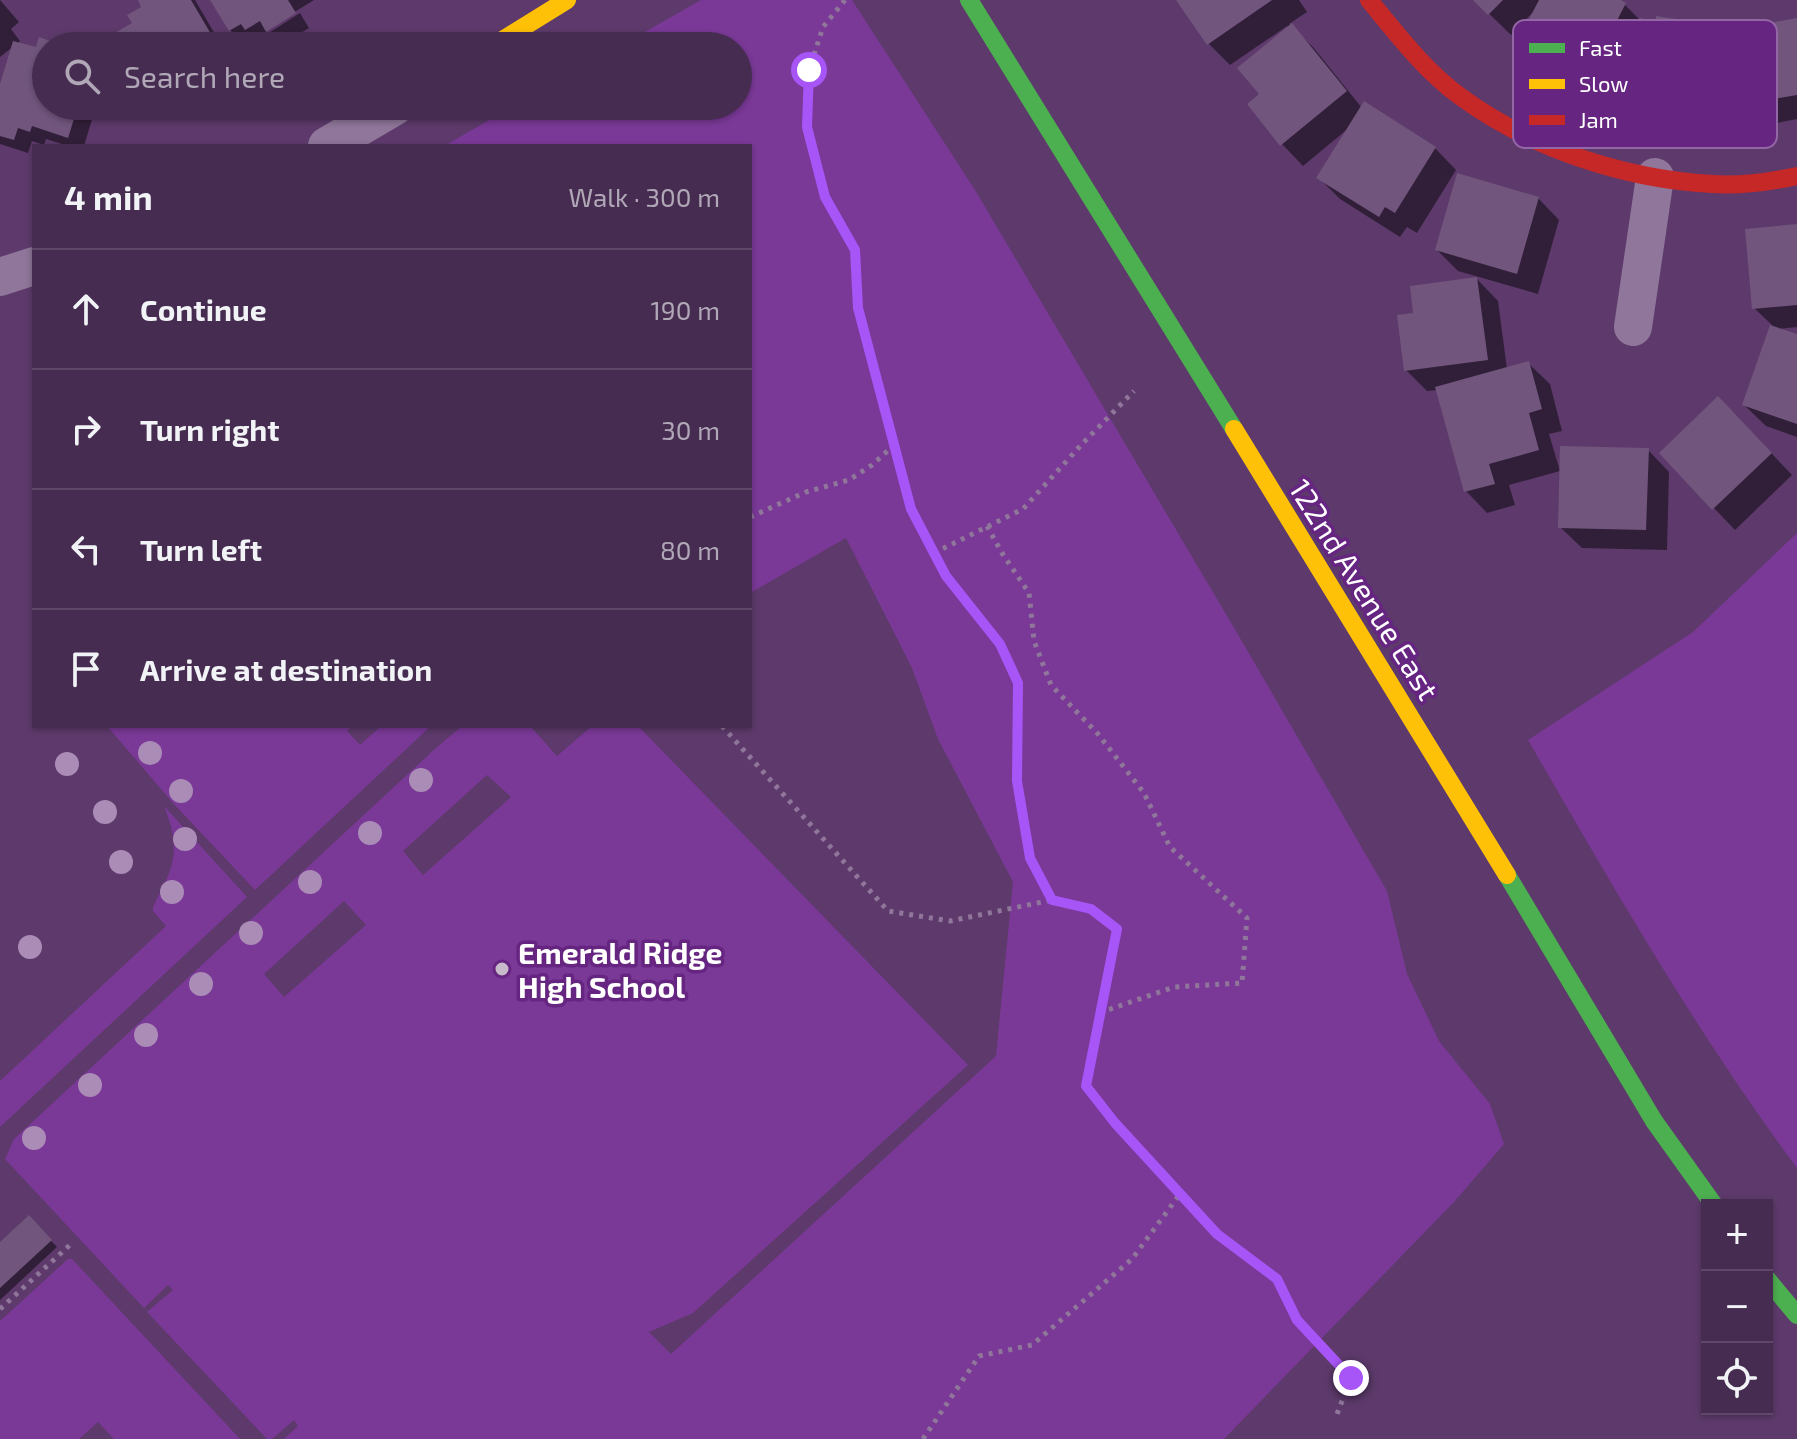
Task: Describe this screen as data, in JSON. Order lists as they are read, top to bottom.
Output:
{
  "streets": {
    "street": ["122nd Avenue East"]
  },
  "places": ["Emerald Ridge High School"],
  "legend": ["Fast", "Slow", "Jam"],
  "page": {
    "search": "Search here",
    "heading": ["4 min", "Walk · 300 m"],
    "list": [
      ["Continue", "190 m"],
      ["Turn right", "30 m"],
      ["Turn left", "80 m"],
      "Arrive at destination"
    ],
    "map_buttons": ["+", "−"]
  }
}
